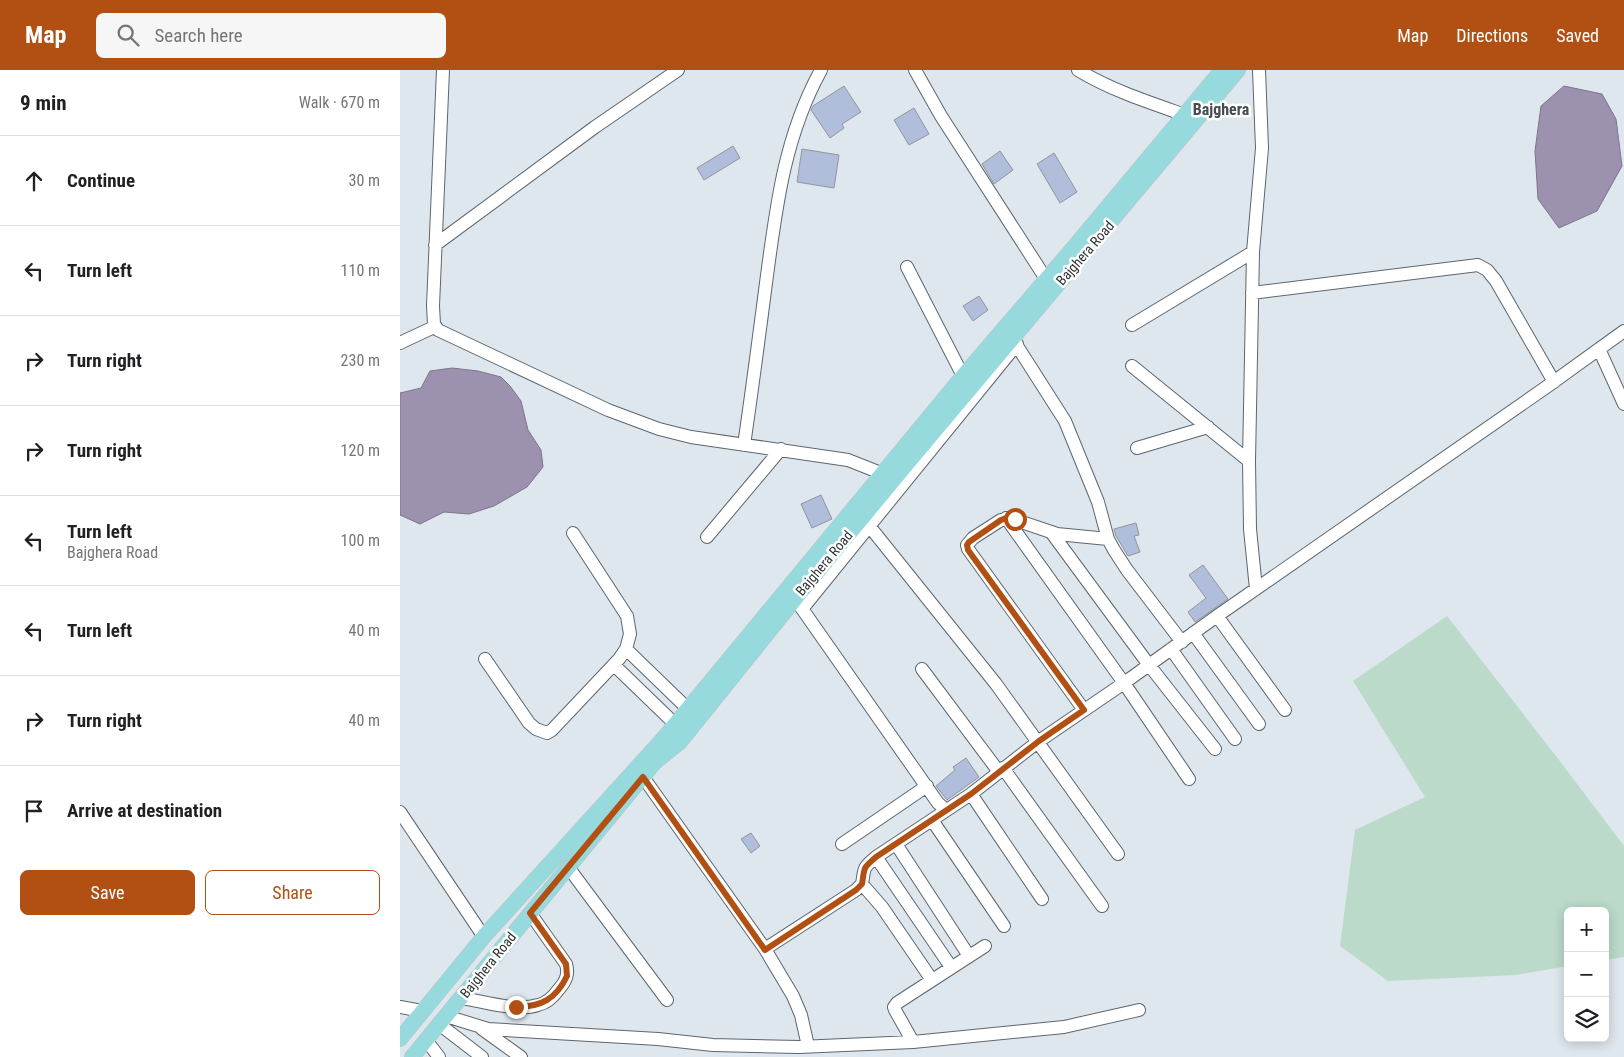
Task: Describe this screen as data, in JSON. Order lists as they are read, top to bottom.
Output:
{
  "streets": {
    "main road": ["Bajghera Road"]
  },
  "districts": ["Bajghera"],
  "page": {
    "header": "Map",
    "search": "Search here",
    "nav": ["Map", "Directions", "Saved"],
    "heading": ["9 min", "Walk · 670 m"],
    "list": [
      ["Continue", "30 m"],
      ["Turn left", "110 m"],
      ["Turn right", "230 m"],
      ["Turn right", "120 m"],
      ["Turn left", "Bajghera Road", "100 m"],
      ["Turn left", "40 m"],
      ["Turn right", "40 m"],
      "Arrive at destination"
    ],
    "buttons": ["Save", "Share"],
    "map_buttons": ["+", "−"]
  }
}
